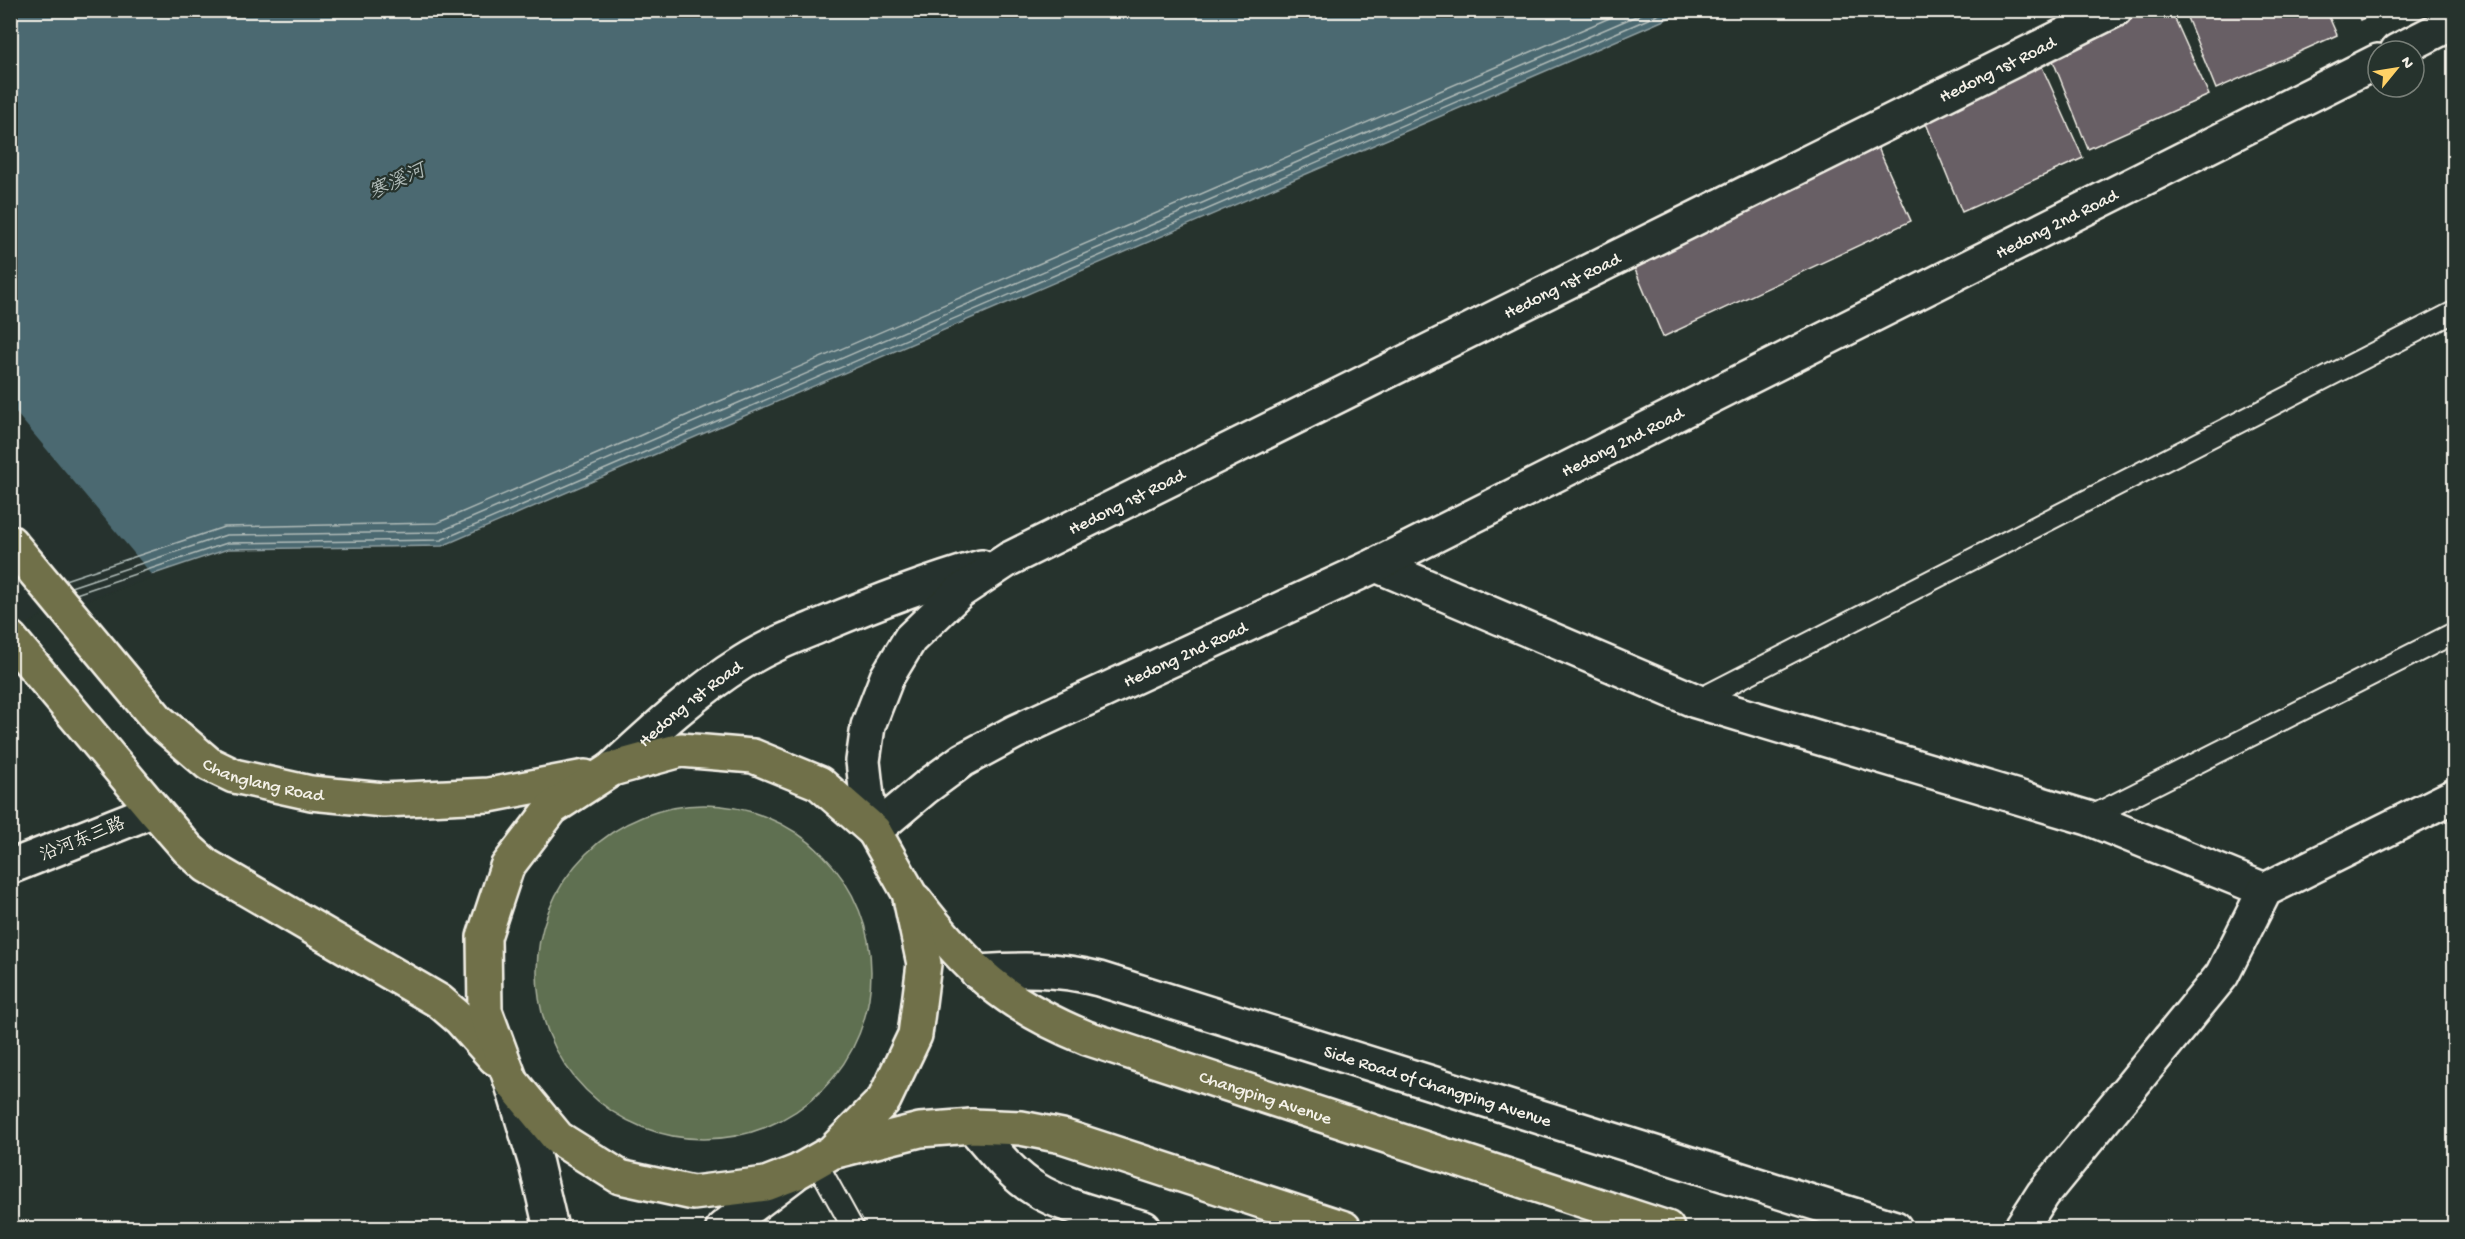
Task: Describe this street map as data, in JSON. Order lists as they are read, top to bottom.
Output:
{
  "streets": {
    "main road": ["Changlang Road", "Changping Avenue"],
    "street": [
      "Hedong 1st Road",
      "Hedong 2nd Road",
      "沿河东三路",
      "Side Road of Changping Avenue"
    ]
  },
  "crossings": [
    ["Hedong 1st Road", "Hedong 2nd Road"],
    ["Hedong 1st Road", "Changlang Road"],
    ["Hedong 2nd Road", "Changlang Road"],
    ["Changlang Road", "Changping Avenue"],
    ["Side Road of Changping Avenue", "Changping Avenue"]
  ],
  "water": ["寒溪河"],
  "north": "top right"
}
